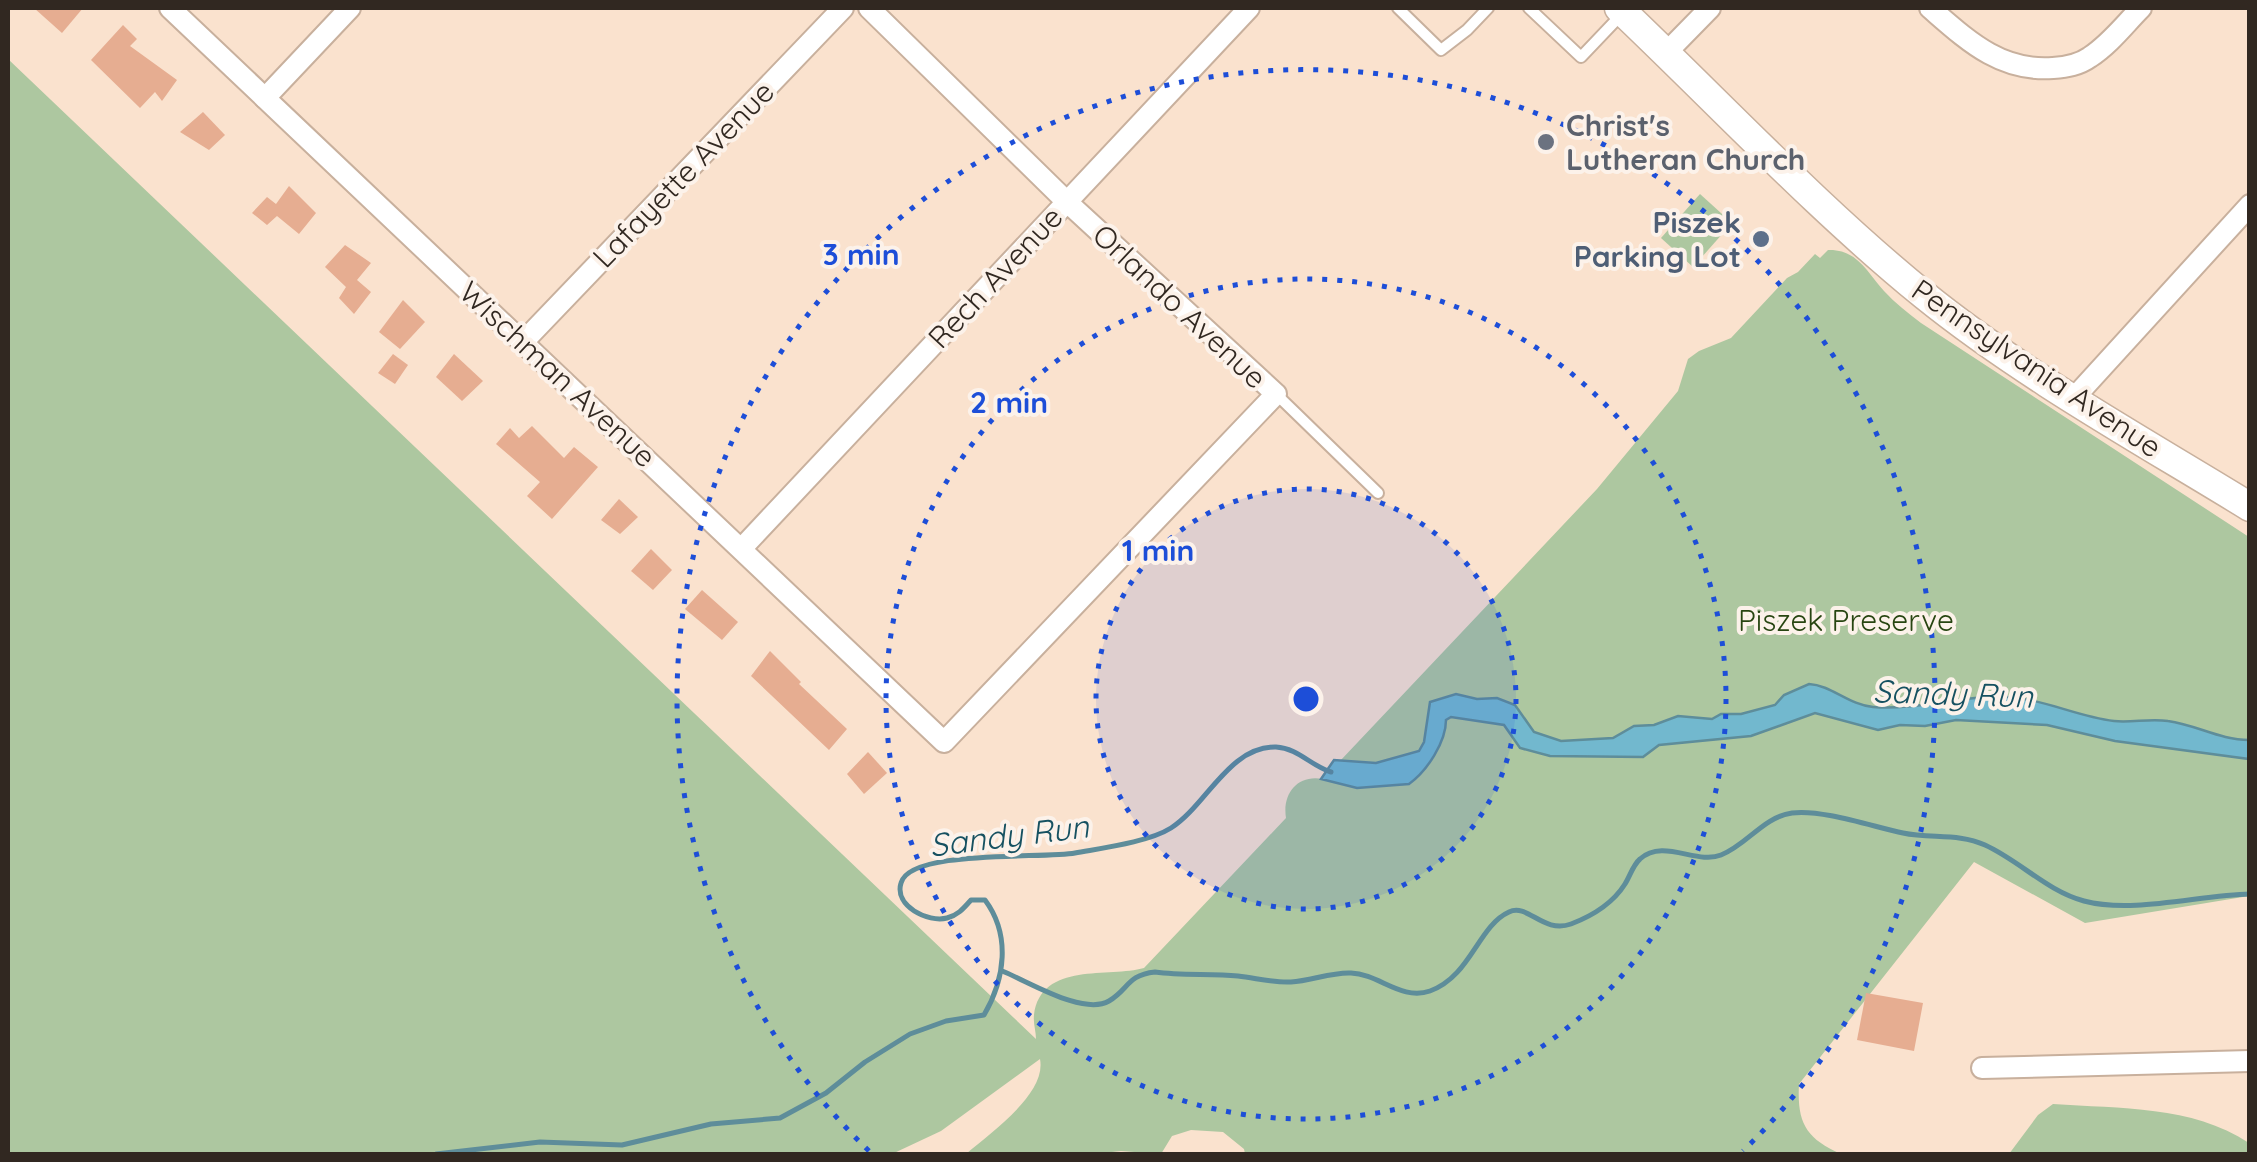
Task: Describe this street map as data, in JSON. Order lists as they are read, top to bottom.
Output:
{
  "streets": {
    "main road": ["Pennsylvania Avenue"],
    "street": [
      "Lafayette Avenue",
      "Rech Avenue",
      "Orlando Avenue",
      "Wischman Avenue"
    ]
  },
  "crossings": [
    ["Lafayette Avenue", "Wischman Avenue"],
    ["Rech Avenue", "Orlando Avenue"],
    ["Rech Avenue", "Wischman Avenue"],
    ["Orlando Avenue", "Wischman Avenue"]
  ],
  "water": ["Sandy Run"],
  "parks": ["Piszek Preserve"],
  "places": ["Christ's Lutheran Church", "Piszek Parking Lot"],
  "rings": ["3 min", "2 min", "1 min"]
}
